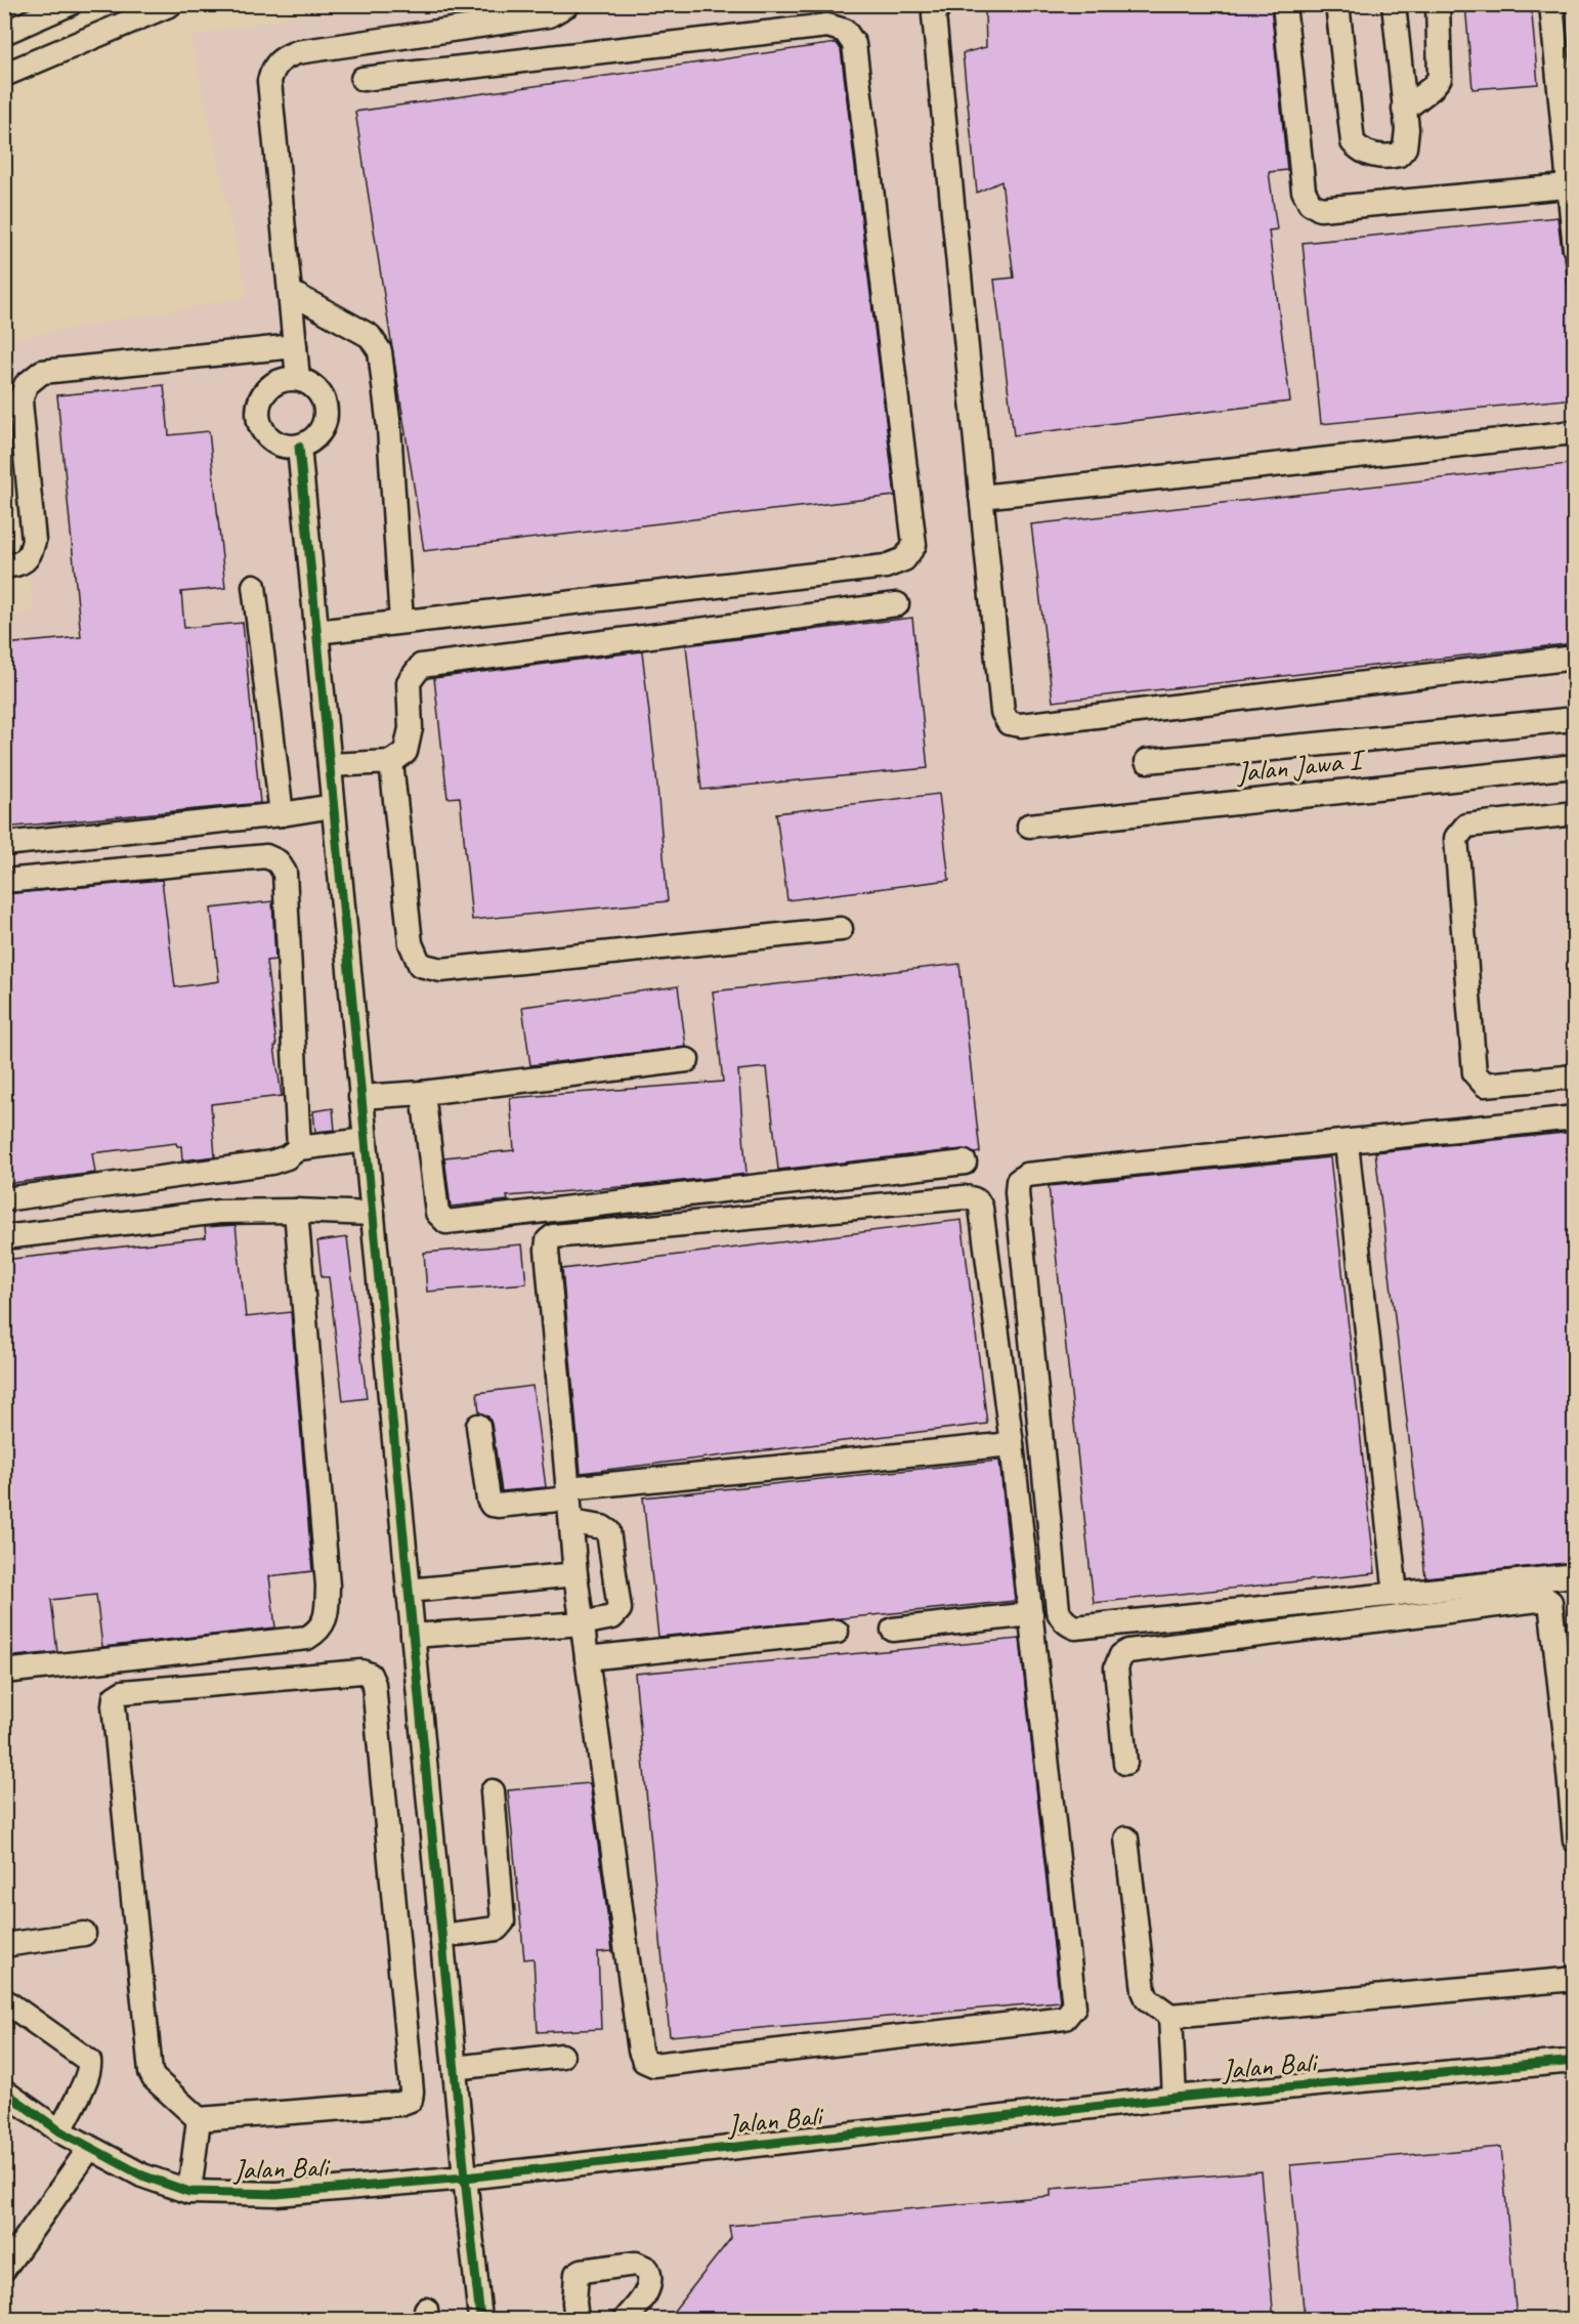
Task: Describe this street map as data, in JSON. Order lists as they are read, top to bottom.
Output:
{
  "streets": {
    "street": ["Jalan Jawa I", "Jalan Bali"]
  }
}
